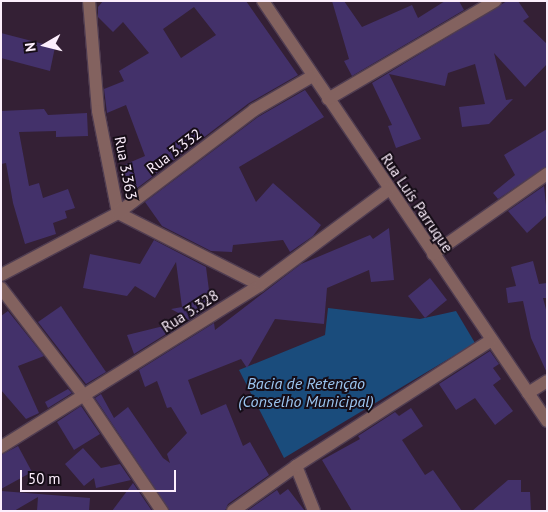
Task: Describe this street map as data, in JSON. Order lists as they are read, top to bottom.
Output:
{
  "streets": {
    "street": [
      "Rua 3.332",
      "Rua 3.363",
      "Rua Luís Parruque",
      "Rua 3.328"
    ]
  },
  "crossings": [
    ["Rua 3.332", "Rua 3.363"],
    ["Rua 3.332", "Rua Luís Parruque"],
    ["Rua 3.363", "Rua 3.328"],
    ["Rua Luís Parruque", "Rua 3.328"]
  ],
  "water": ["Bacia de Retenção (Conselho Municipal)"],
  "scale_bar": "50 m",
  "north": "left"
}
